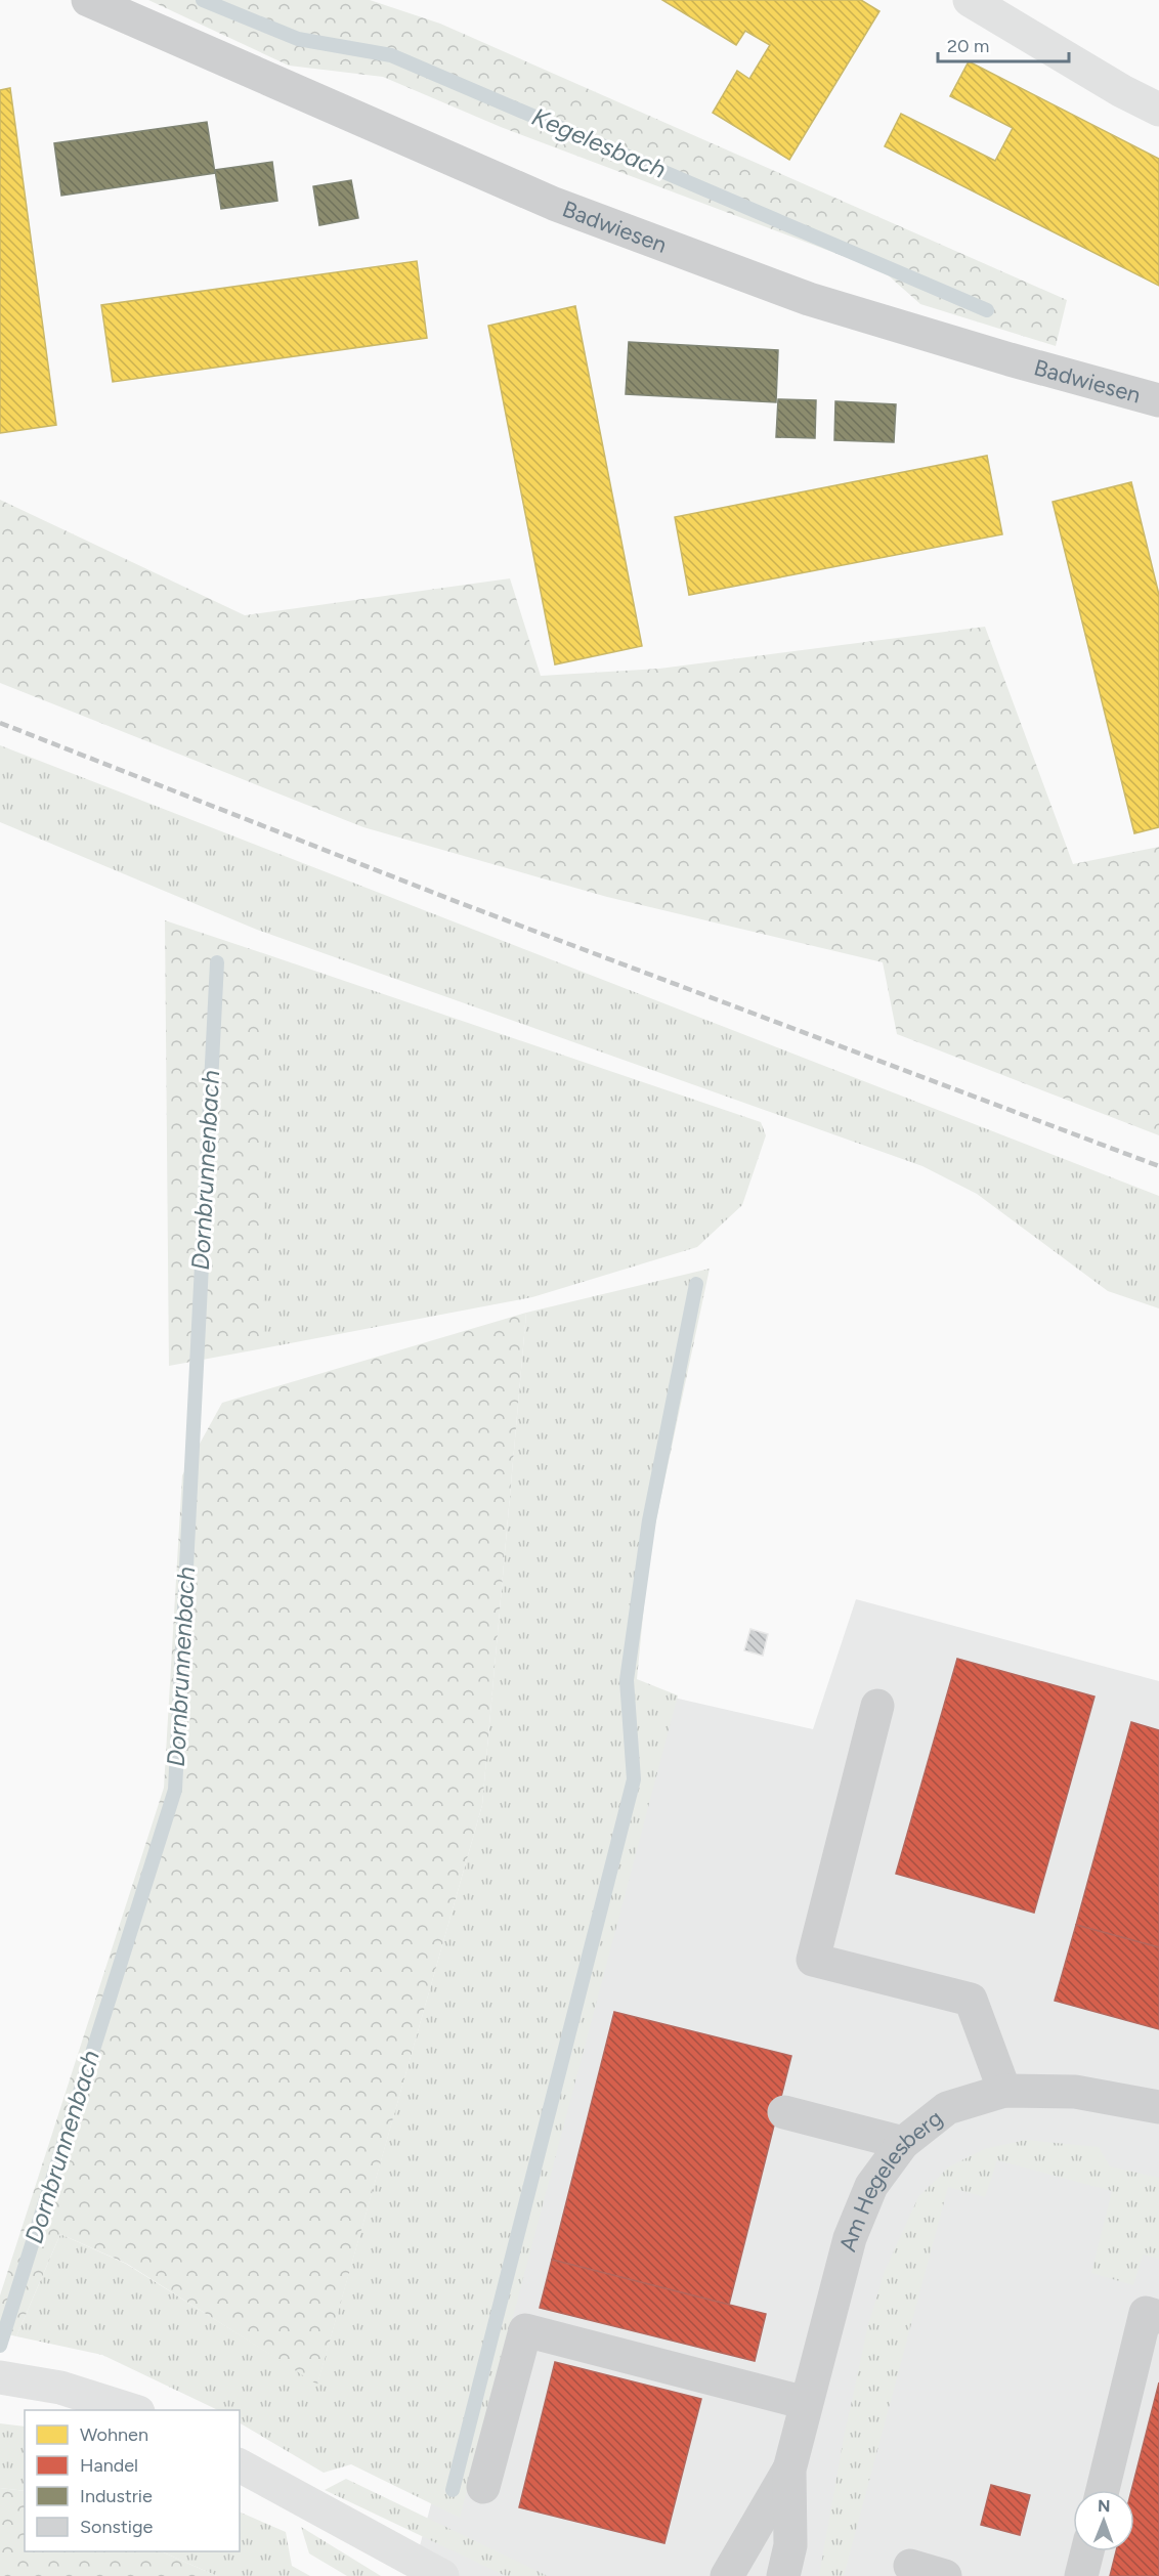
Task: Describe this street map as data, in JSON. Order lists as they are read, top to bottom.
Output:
{
  "streets": {
    "street": ["Badwiesen", "Am Hegelesberg"]
  },
  "water": ["Kegelesbach", "Dornbrunnenbach"],
  "legend": [
    "Wohnen",
    "Handel",
    "Industrie",
    "Sonstige"
  ],
  "scale_bar": "20 m",
  "north": "top"
}
